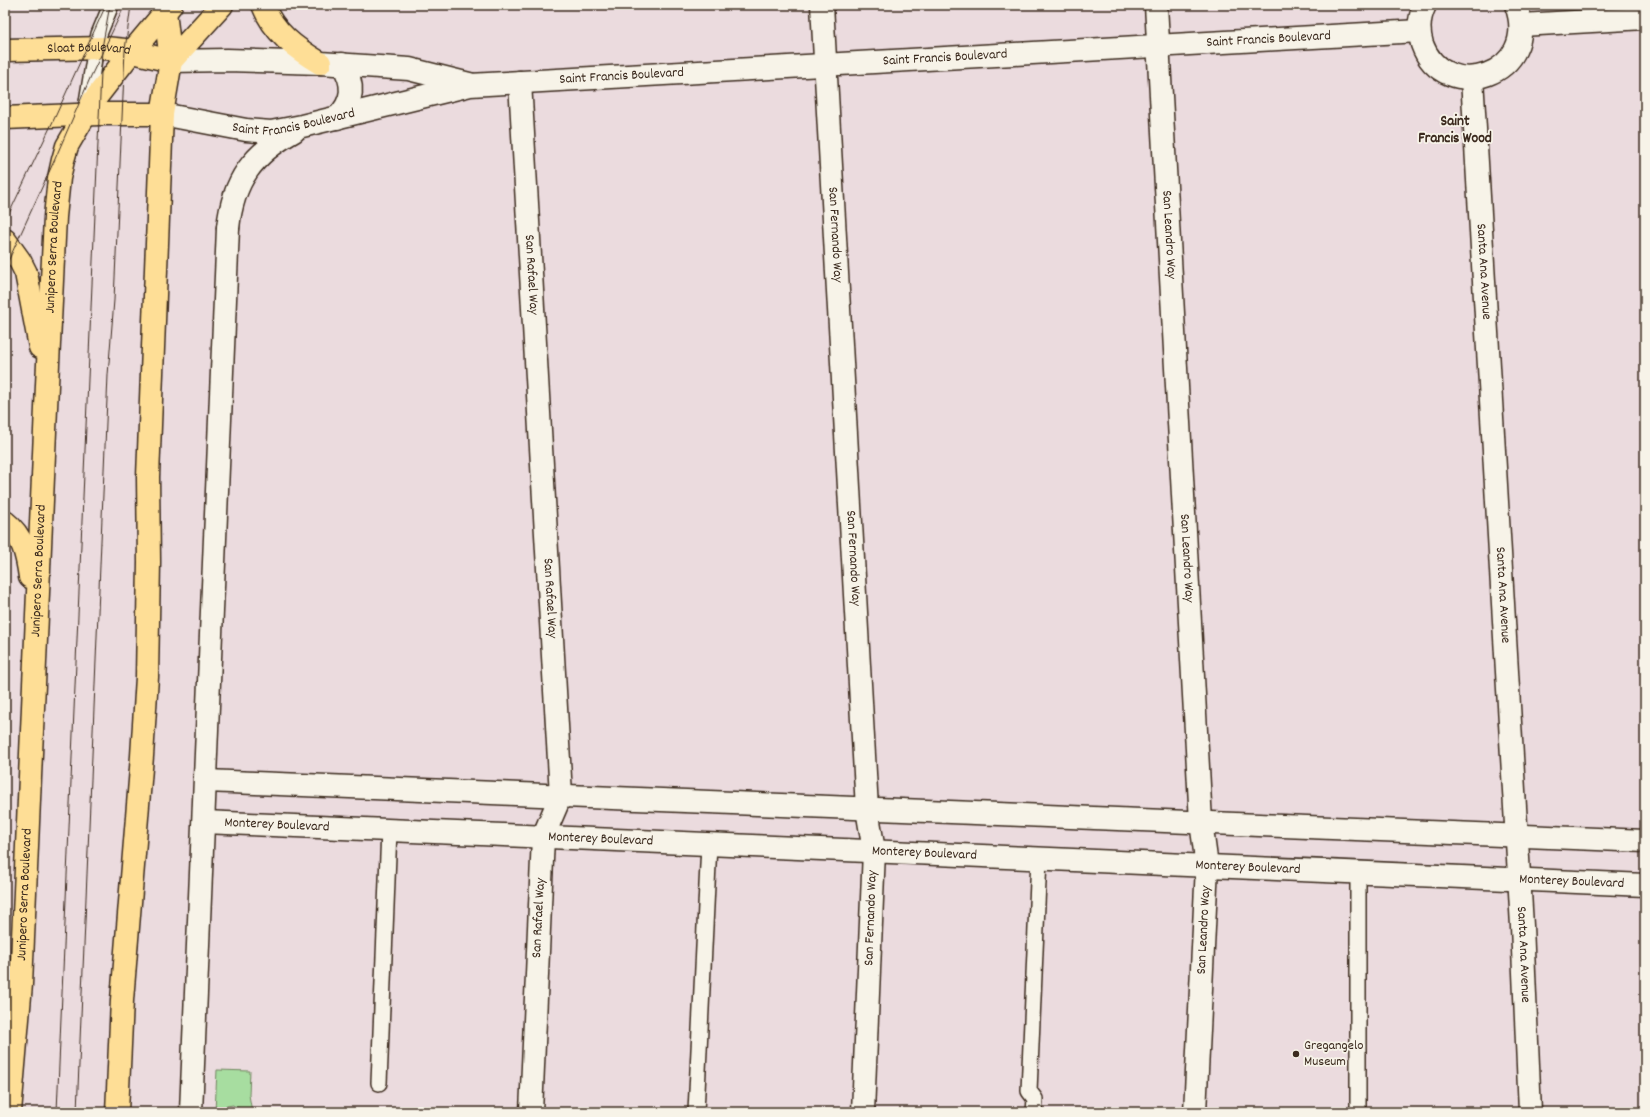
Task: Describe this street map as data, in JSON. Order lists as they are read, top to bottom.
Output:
{
  "streets": {
    "main road": ["Sloat Boulevard", "Junipero Serra Boulevard"],
    "street": [
      "Saint Francis Boulevard",
      "San Fernando Way",
      "San Leandro Way",
      "Santa Ana Avenue",
      "San Rafael Way",
      "Monterey Boulevard"
    ]
  },
  "crossings": [
    ["Saint Francis Boulevard", "Sloat Boulevard"],
    ["Saint Francis Boulevard", "San Fernando Way"],
    ["Saint Francis Boulevard", "San Leandro Way"],
    ["Saint Francis Boulevard", "San Rafael Way"],
    ["Sloat Boulevard", "Junipero Serra Boulevard"],
    ["San Fernando Way", "Monterey Boulevard"],
    ["San Leandro Way", "Monterey Boulevard"],
    ["Santa Ana Avenue", "Monterey Boulevard"],
    ["San Rafael Way", "Monterey Boulevard"]
  ],
  "districts": ["Saint Francis Wood"],
  "places": ["Gregangelo Museum"]
}
